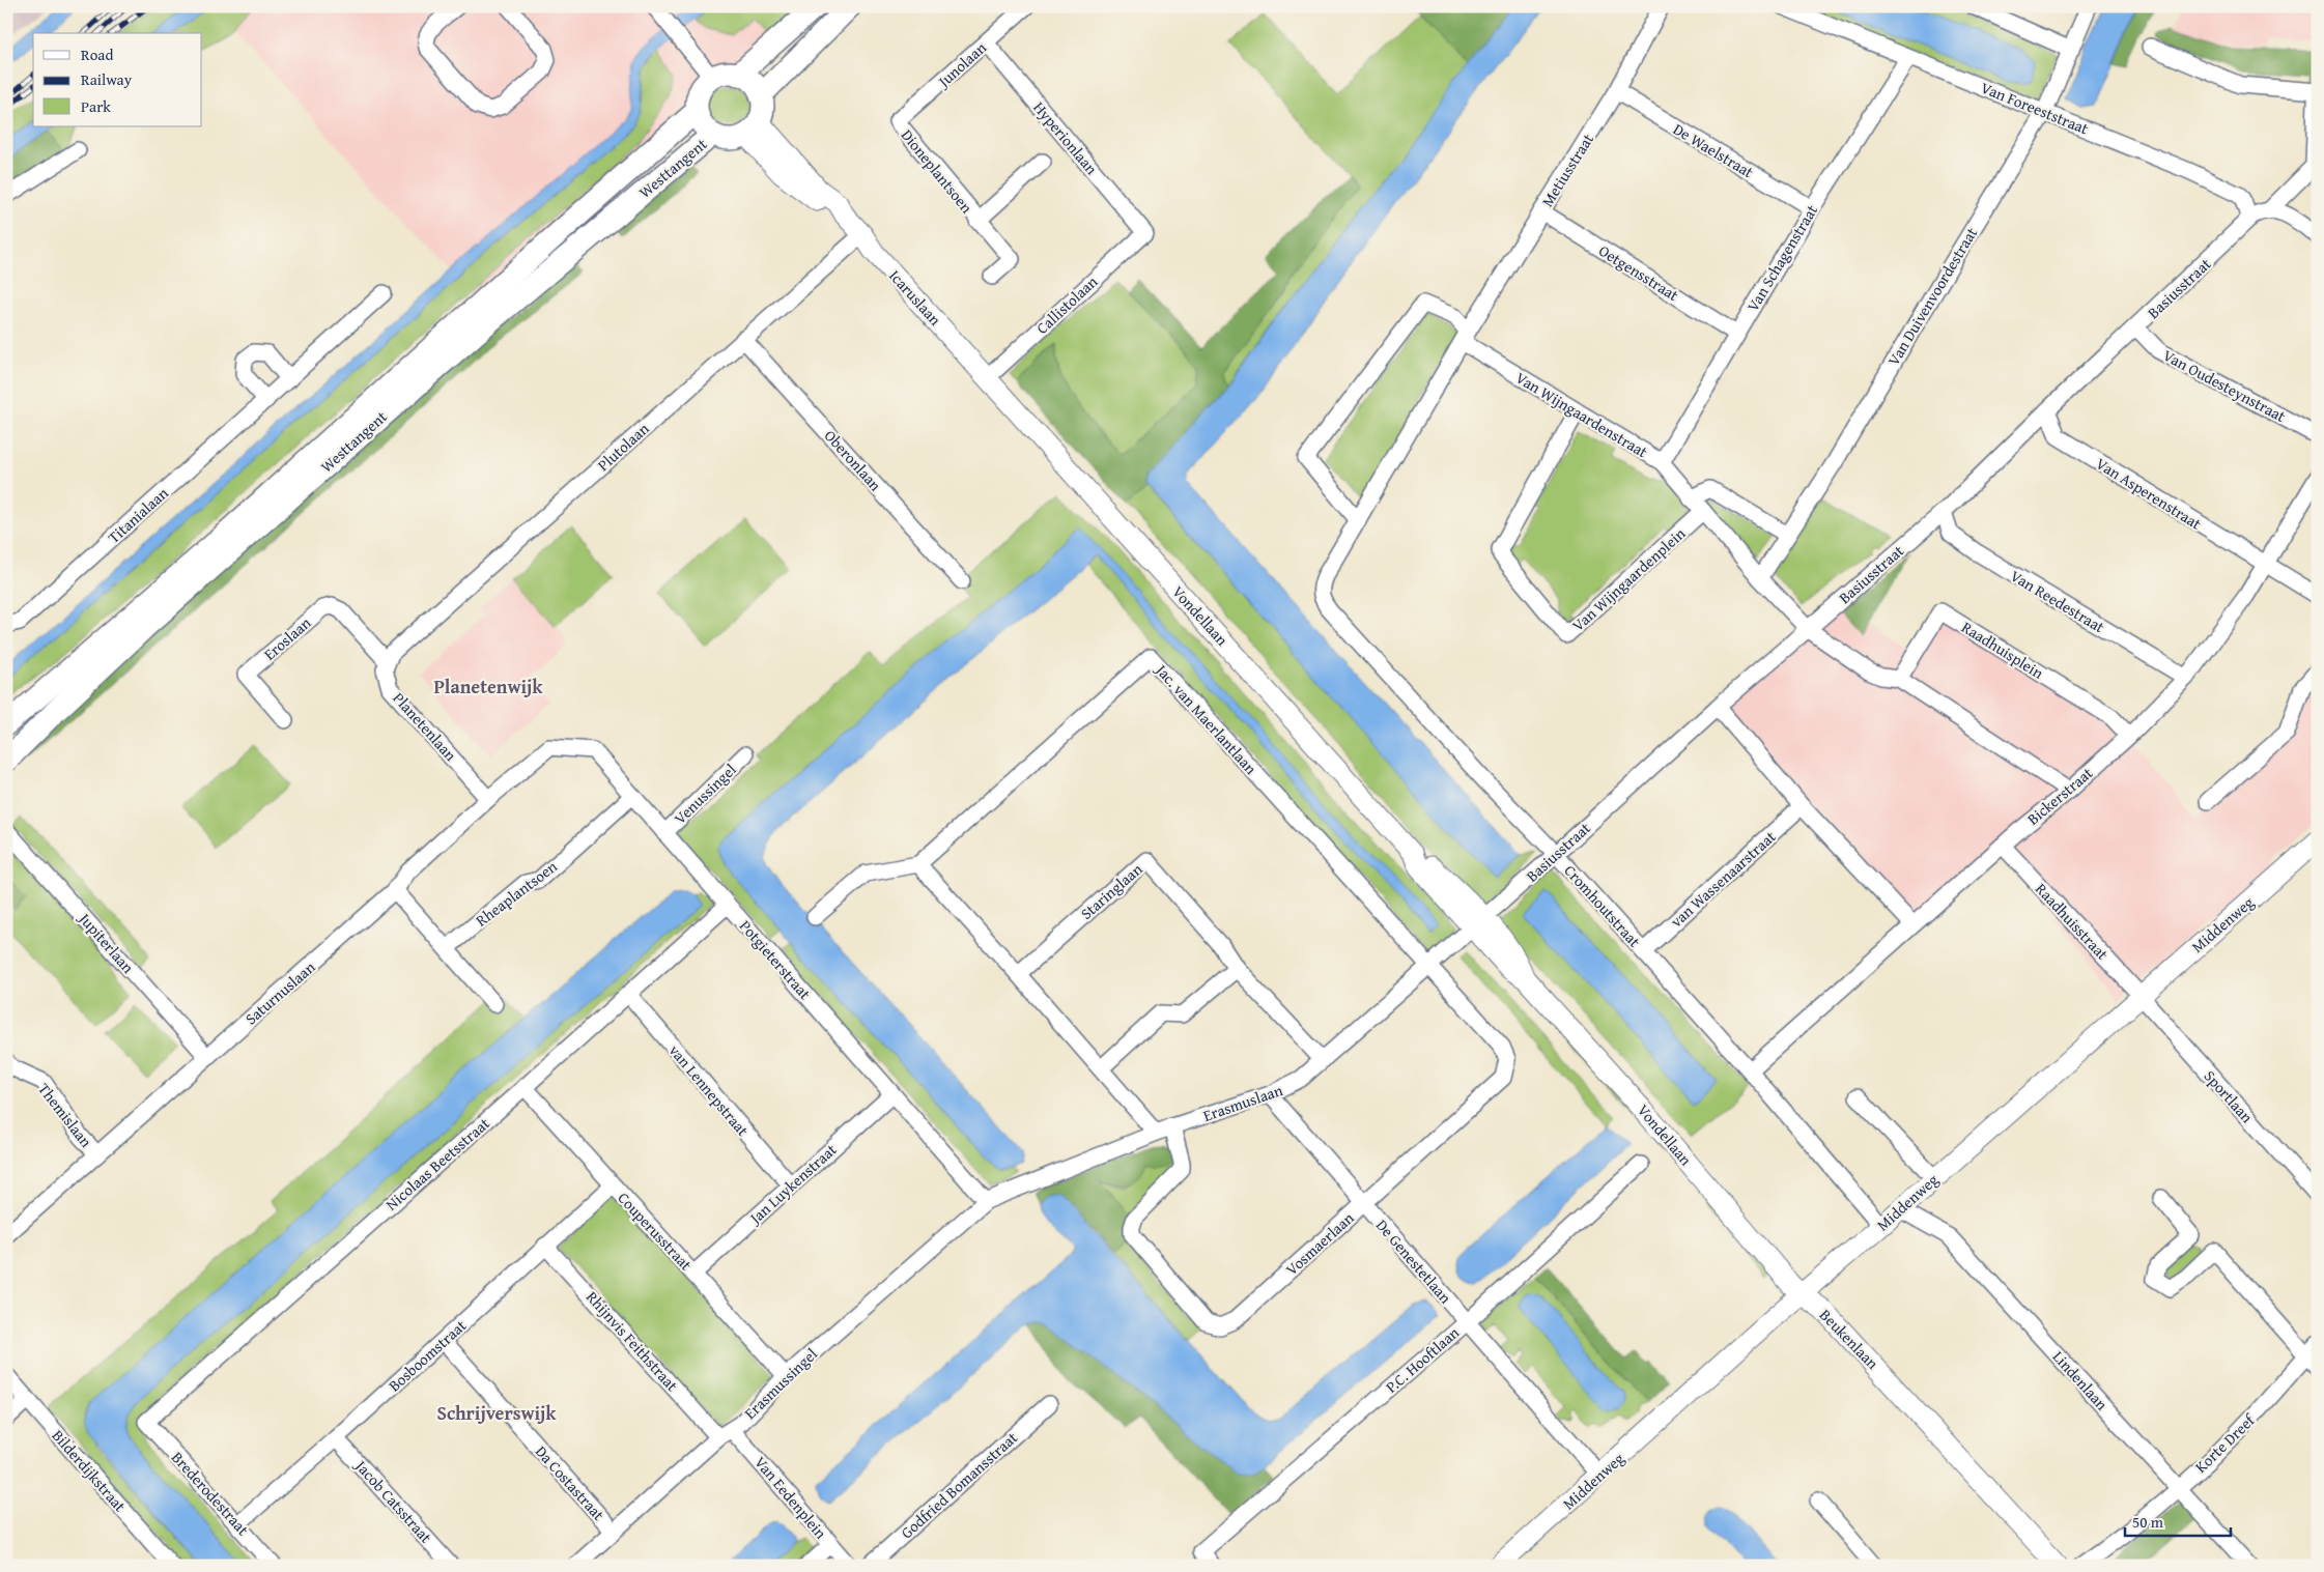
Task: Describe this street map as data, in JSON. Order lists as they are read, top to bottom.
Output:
{
  "streets": {
    "main road": ["Westtangent"],
    "street": [
      "Junolaan",
      "Van Foreeststraat",
      "Hyperionlaan",
      "De Waelstraat",
      "Metiusstraat",
      "Dioneplantsoen",
      "Van Schagenstraat",
      "Oetgensstraat",
      "Basiusstraat",
      "Van Duivenvoordestraat",
      "Icaruslaan",
      "Callistolaan",
      "Van Oudesteynstraat",
      "Van Wijngaardenstraat",
      "Plutolaan",
      "Oberonlaan",
      "Van Asperenstraat",
      "Titanialaan",
      "Van Wijngaardenplein",
      "Van Reedestraat",
      "Vondellaan",
      "Eroslaan",
      "Raadhuisplein",
      "Jac. van Maerlantlaan",
      "Planetenlaan",
      "Venussingel",
      "Bickerstraat",
      "van Wassenaarstraat",
      "Staringlaan",
      "Rheaplantsoen",
      "Cromhoutstraat",
      "Raadhuisstraat",
      "Middenweg",
      "Jupiterlaan",
      "Potgieterstraat",
      "Saturnuslaan",
      "van Lennepstraat",
      "Sportlaan",
      "Erasmuslaan",
      "Themislaan",
      "Nicolaas Beetsstraat",
      "Jan Luykenstraat",
      "Couperusstraat",
      "Vosmaerlaan",
      "De Genestetlaan",
      "Beukenlaan",
      "Rhijnvis Feithstraat",
      "Bosboomstraat",
      "P.C. Hooftlaan",
      "Lindenlaan",
      "Erasmussingel",
      "Korte Dreef",
      "Bilderdijkstraat",
      "Da Costastraat",
      "Godfried Bomansstraat",
      "Brederodestraat",
      "Van Eedenplein",
      "Jacob Catsstraat"
    ]
  },
  "crossings": [
    ["Junolaan", "Hyperionlaan"],
    ["Junolaan", "Dioneplantsoen"],
    ["Van Foreeststraat", "Van Schagenstraat"],
    ["Van Foreeststraat", "Basiusstraat"],
    ["Van Foreeststraat", "Van Duivenvoordestraat"],
    ["Hyperionlaan", "Callistolaan"],
    ["De Waelstraat", "Metiusstraat"],
    ["De Waelstraat", "Van Schagenstraat"],
    ["Westtangent", "Icaruslaan"],
    ["Metiusstraat", "Oetgensstraat"],
    ["Metiusstraat", "Van Wijngaardenstraat"],
    ["Metiusstraat", "Cromhoutstraat"],
    ["Van Schagenstraat", "Oetgensstraat"],
    ["Van Schagenstraat", "Van Wijngaardenstraat"],
    ["Basiusstraat", "Van Oudesteynstraat"],
    ["Basiusstraat", "Van Wijngaardenstraat"],
    ["Basiusstraat", "Van Asperenstraat"],
    ["Basiusstraat", "Van Reedestraat"],
    ["Basiusstraat", "Vondellaan"],
    ["Basiusstraat", "Cromhoutstraat"],
    ["Basiusstraat", "Erasmuslaan"],
    ["Van Duivenvoordestraat", "Van Wijngaardenstraat"],
    ["Icaruslaan", "Callistolaan"],
    ["Icaruslaan", "Plutolaan"],
    ["Icaruslaan", "Vondellaan"],
    ["Callistolaan", "Vondellaan"],
    ["Van Wijngaardenstraat", "Van Wijngaardenplein"],
    ["Plutolaan", "Oberonlaan"],
    ["Plutolaan", "Eroslaan"],
    ["Plutolaan", "Planetenlaan"],
    ["Van Asperenstraat", "Bickerstraat"],
    ["Van Reedestraat", "Bickerstraat"],
    ["Vondellaan", "Middenweg"],
    ["Vondellaan", "Erasmuslaan"],
    ["Vondellaan", "Beukenlaan"],
    ["Eroslaan", "Planetenlaan"],
    ["Raadhuisplein", "Bickerstraat"],
    ["Jac. van Maerlantlaan", "Erasmuslaan"],
    ["Jac. van Maerlantlaan", "Vosmaerlaan"],
    ["Planetenlaan", "Saturnuslaan"],
    ["Venussingel", "Potgieterstraat"],
    ["Bickerstraat", "Cromhoutstraat"],
    ["Bickerstraat", "Raadhuisstraat"],
    ["van Wassenaarstraat", "Cromhoutstraat"],
    ["Staringlaan", "Erasmuslaan"],
    ["Rheaplantsoen", "Potgieterstraat"],
    ["Cromhoutstraat", "Middenweg"],
    ["Raadhuisstraat", "Middenweg"],
    ["Raadhuisstraat", "Sportlaan"],
    ["Middenweg", "Sportlaan"],
    ["Middenweg", "De Genestetlaan"],
    ["Middenweg", "Beukenlaan"],
    ["Middenweg", "Lindenlaan"],
    ["Jupiterlaan", "Saturnuslaan"],
    ["Potgieterstraat", "Saturnuslaan"],
    ["Potgieterstraat", "Erasmuslaan"],
    ["Potgieterstraat", "Nicolaas Beetsstraat"],
    ["Potgieterstraat", "Jan Luykenstraat"],
    ["Potgieterstraat", "Erasmussingel"],
    ["Saturnuslaan", "Themislaan"],
    ["van Lennepstraat", "Nicolaas Beetsstraat"],
    ["van Lennepstraat", "Jan Luykenstraat"],
    ["Erasmuslaan", "Vosmaerlaan"],
    ["Erasmuslaan", "De Genestetlaan"],
    ["Erasmuslaan", "Erasmussingel"],
    ["Nicolaas Beetsstraat", "Couperusstraat"],
    ["Nicolaas Beetsstraat", "Brederodestraat"],
    ["Jan Luykenstraat", "Couperusstraat"],
    ["Couperusstraat", "Bosboomstraat"],
    ["Couperusstraat", "Erasmussingel"],
    ["Vosmaerlaan", "De Genestetlaan"],
    ["De Genestetlaan", "P.C. Hooftlaan"],
    ["Rhijnvis Feithstraat", "Bosboomstraat"],
    ["Rhijnvis Feithstraat", "Erasmussingel"],
    ["Rhijnvis Feithstraat", "Van Eedenplein"],
    ["Bosboomstraat", "Da Costastraat"],
    ["Bosboomstraat", "Brederodestraat"],
    ["Bosboomstraat", "Jacob Catsstraat"],
    ["Lindenlaan", "Korte Dreef"],
    ["Erasmussingel", "Da Costastraat"],
    ["Erasmussingel", "Van Eedenplein"]
  ],
  "districts": ["Planetenwijk", "Schrijverswijk"],
  "legend": ["Road", "Railway", "Park"],
  "scale_bar": "50 m"
}
